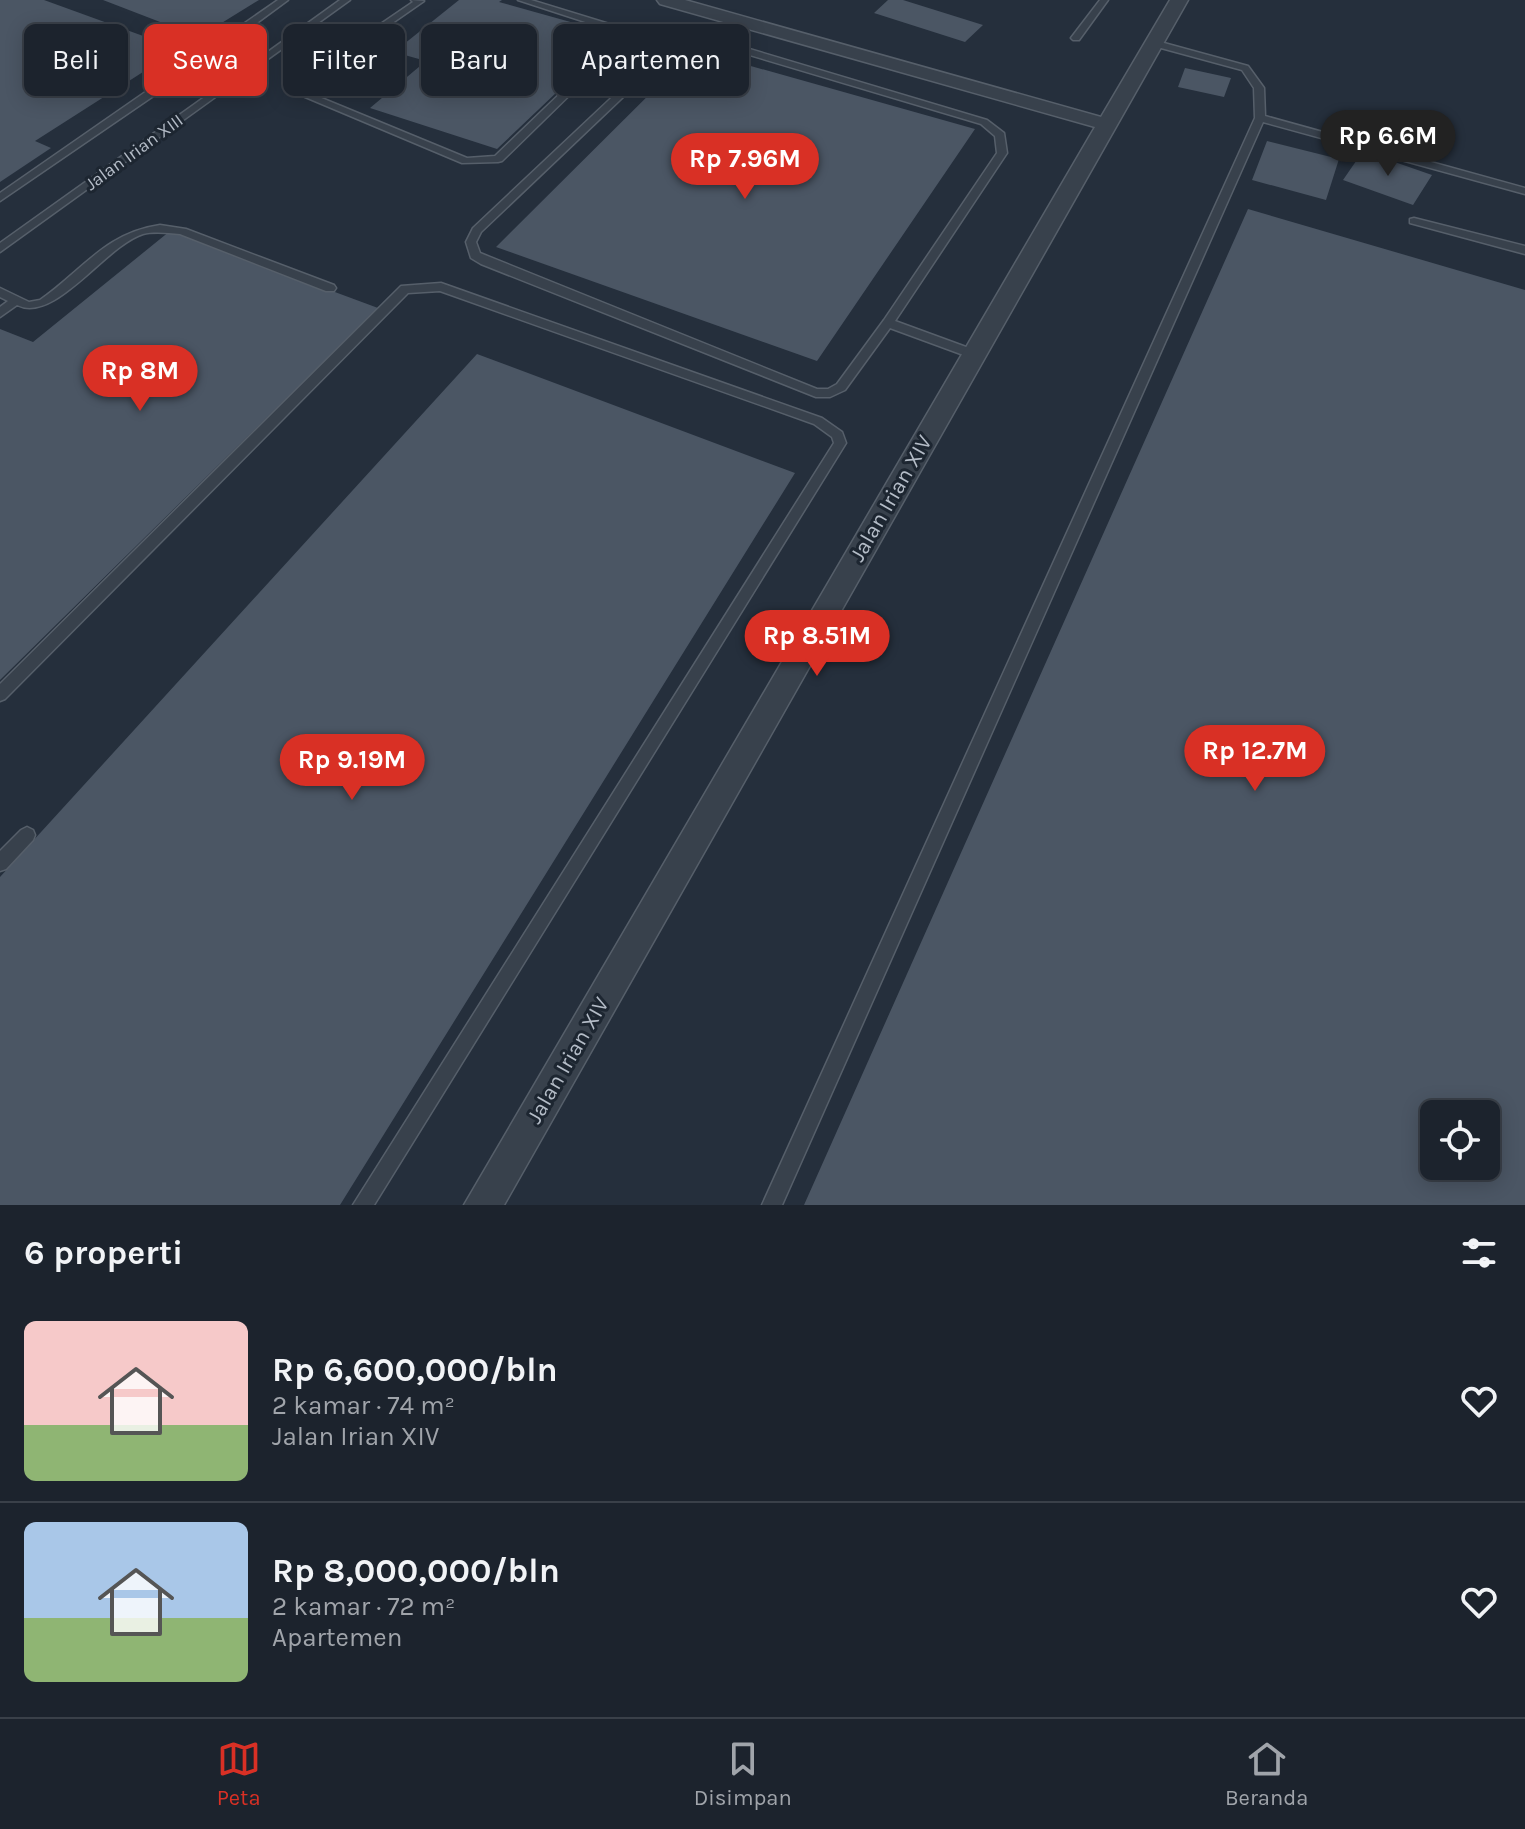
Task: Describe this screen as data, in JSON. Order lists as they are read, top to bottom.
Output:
{
  "streets": {
    "street": ["Jalan Irian XIV"],
    "lane": ["Jalan Irian XIII"]
  },
  "page": {
    "chip": [
      "Beli",
      "Sewa",
      "Filter",
      "Baru",
      "Apartemen"
    ],
    "price": [
      "Rp 6.6M",
      "Rp 7.96M",
      "Rp 8M",
      "Rp 8.51M",
      "Rp 12.7M",
      "Rp 9.19M"
    ],
    "heading": "6 properti",
    "list": [
      {
        "name": "Rp 6,600,000/bln",
        "note": "2 kamar · 74 m² · Jalan Irian XIV"
      },
      {
        "name": "Rp 8,000,000/bln",
        "note": "2 kamar · 72 m² · Apartemen"
      }
    ],
    "tabs": ["Peta", "Disimpan", "Beranda"]
  }
}
